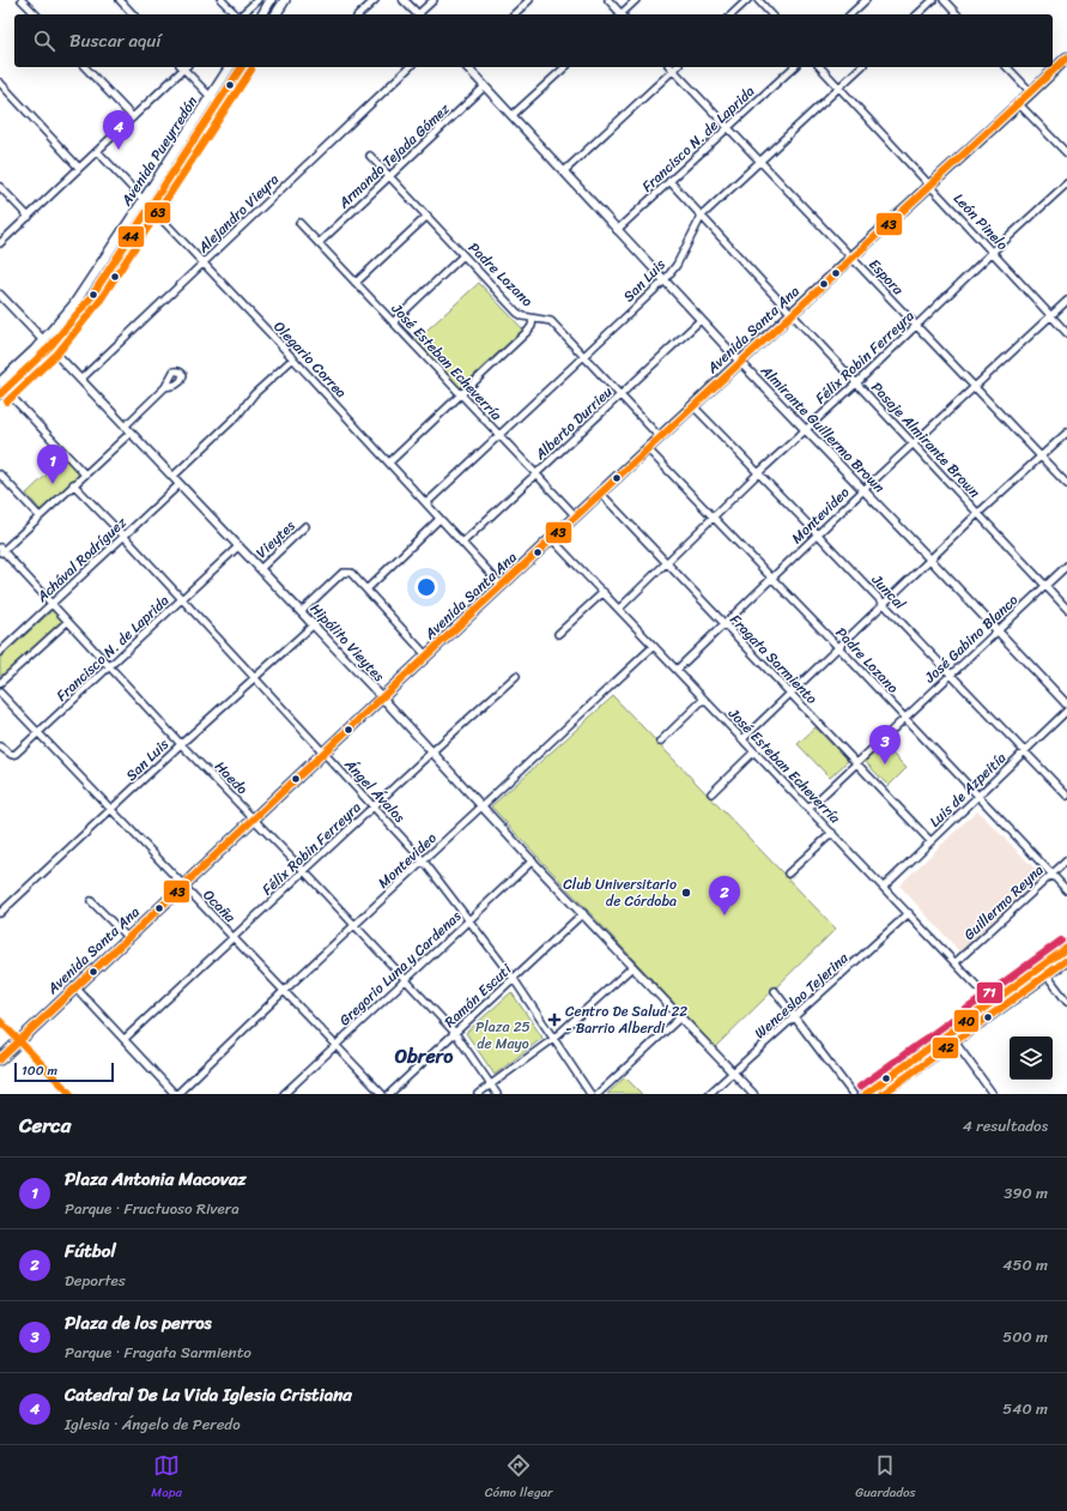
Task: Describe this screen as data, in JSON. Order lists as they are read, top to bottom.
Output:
{
  "streets": {
    "main road": ["Avenida Pueyrredón", "Avenida Santa Ana"],
    "street": [
      "Francisco N. de Laprida",
      "Armando Tejada Gómez",
      "Alejandro Vieyra",
      "León Pinelo",
      "Padre Lozano",
      "Espora",
      "San Luis",
      "Félix Robin Ferreyra",
      "Olegario Correa",
      "José Esteban Echeverría",
      "Alberto Durrieu",
      "Almirante Guillermo Brown",
      "Pasaje Almirante Brown",
      "Montevideo",
      "Vieytes",
      "Achával Rodríguez",
      "Juncal",
      "José Gabino Blanco",
      "Hipólito Vieytes",
      "Fragata Sarmiento",
      "Haedo",
      "Luis de Azpeitía",
      "Ángel Ávalos",
      "Guillermo Reyna",
      "Ocaña",
      "Gregorio Luna y Cardenas",
      "Ramón Escuti",
      "Wenceslao Tejerina"
    ]
  },
  "crossings": [
    ["Francisco N. de Laprida", "Espora"],
    ["Francisco N. de Laprida", "Almirante Guillermo Brown"],
    ["Francisco N. de Laprida", "Pasaje Almirante Brown"],
    ["Francisco N. de Laprida", "Hipólito Vieytes"],
    ["Francisco N. de Laprida", "Haedo"],
    ["Francisco N. de Laprida", "Ángel Ávalos"],
    ["Francisco N. de Laprida", "Ocaña"],
    ["Avenida Pueyrredón", "Olegario Correa"],
    ["Avenida Pueyrredón", "Hipólito Vieytes"],
    ["Armando Tejada Gómez", "Padre Lozano"],
    ["Armando Tejada Gómez", "José Esteban Echeverría"],
    ["Armando Tejada Gómez", "Almirante Guillermo Brown"],
    ["Alejandro Vieyra", "Olegario Correa"],
    ["Alejandro Vieyra", "Hipólito Vieytes"],
    ["León Pinelo", "San Luis"],
    ["León Pinelo", "Avenida Santa Ana"],
    ["León Pinelo", "Félix Robin Ferreyra"],
    ["León Pinelo", "Montevideo"],
    ["Padre Lozano", "San Luis"],
    ["Padre Lozano", "Avenida Santa Ana"],
    ["Padre Lozano", "Félix Robin Ferreyra"],
    ["Padre Lozano", "Alberto Durrieu"],
    ["Padre Lozano", "Montevideo"],
    ["Padre Lozano", "José Gabino Blanco"],
    ["Padre Lozano", "Luis de Azpeitía"],
    ["Padre Lozano", "Guillermo Reyna"],
    ["Espora", "San Luis"],
    ["Espora", "Avenida Santa Ana"],
    ["Espora", "Félix Robin Ferreyra"],
    ["Espora", "Montevideo"],
    ["San Luis", "Olegario Correa"],
    ["San Luis", "José Esteban Echeverría"],
    ["San Luis", "Almirante Guillermo Brown"],
    ["San Luis", "Pasaje Almirante Brown"],
    ["San Luis", "Hipólito Vieytes"],
    ["San Luis", "Haedo"],
    ["San Luis", "Ángel Ávalos"],
    ["San Luis", "Ocaña"],
    ["Avenida Santa Ana", "Olegario Correa"],
    ["Avenida Santa Ana", "José Esteban Echeverría"],
    ["Avenida Santa Ana", "Almirante Guillermo Brown"],
    ["Avenida Santa Ana", "Pasaje Almirante Brown"],
    ["Avenida Santa Ana", "Juncal"],
    ["Avenida Santa Ana", "Hipólito Vieytes"],
    ["Avenida Santa Ana", "Fragata Sarmiento"],
    ["Avenida Santa Ana", "Haedo"],
    ["Avenida Santa Ana", "Ángel Ávalos"],
    ["Avenida Santa Ana", "Ocaña"],
    ["Félix Robin Ferreyra", "José Esteban Echeverría"],
    ["Félix Robin Ferreyra", "Almirante Guillermo Brown"],
    ["Félix Robin Ferreyra", "Pasaje Almirante Brown"],
    ["Félix Robin Ferreyra", "Juncal"],
    ["Félix Robin Ferreyra", "Hipólito Vieytes"],
    ["Félix Robin Ferreyra", "Fragata Sarmiento"],
    ["Félix Robin Ferreyra", "Haedo"],
    ["Félix Robin Ferreyra", "Ángel Ávalos"],
    ["Félix Robin Ferreyra", "Ocaña"],
    ["Olegario Correa", "Alberto Durrieu"],
    ["José Esteban Echeverría", "Alberto Durrieu"],
    ["José Esteban Echeverría", "Montevideo"],
    ["José Esteban Echeverría", "José Gabino Blanco"],
    ["José Esteban Echeverría", "Luis de Azpeitía"],
    ["José Esteban Echeverría", "Guillermo Reyna"],
    ["José Esteban Echeverría", "Wenceslao Tejerina"],
    ["Alberto Durrieu", "Almirante Guillermo Brown"],
    ["Almirante Guillermo Brown", "Montevideo"],
    ["Almirante Guillermo Brown", "José Gabino Blanco"],
    ["Pasaje Almirante Brown", "Montevideo"],
    ["Pasaje Almirante Brown", "José Gabino Blanco"],
    ["Montevideo", "Juncal"],
    ["Montevideo", "Hipólito Vieytes"],
    ["Montevideo", "Fragata Sarmiento"],
    ["Montevideo", "Haedo"],
    ["Montevideo", "Ángel Ávalos"],
    ["Montevideo", "Ocaña"],
    ["Vieytes", "Hipólito Vieytes"],
    ["Achával Rodríguez", "Hipólito Vieytes"],
    ["Achával Rodríguez", "Haedo"],
    ["Achával Rodríguez", "Ángel Ávalos"],
    ["Juncal", "José Gabino Blanco"],
    ["Juncal", "Luis de Azpeitía"],
    ["José Gabino Blanco", "Fragata Sarmiento"],
    ["Hipólito Vieytes", "Gregorio Luna y Cardenas"],
    ["Hipólito Vieytes", "Ramón Escuti"],
    ["Hipólito Vieytes", "Wenceslao Tejerina"],
    ["Fragata Sarmiento", "Luis de Azpeitía"],
    ["Haedo", "Gregorio Luna y Cardenas"],
    ["Haedo", "Ramón Escuti"],
    ["Ángel Ávalos", "Gregorio Luna y Cardenas"],
    ["Ángel Ávalos", "Ramón Escuti"],
    ["Ocaña", "Gregorio Luna y Cardenas"]
  ],
  "districts": ["Obrero"],
  "parks": ["Plaza 25 de Mayo"],
  "places": {
    "other": ["Club Universitario de Córdoba"],
    "health": ["Centro De Salud 22 - Barrio Alberdi"]
  },
  "lines": [
    "transit line 43",
    "transit line 44",
    "transit line 63",
    "transit line 71",
    "transit line 40",
    "transit line 42"
  ],
  "scale_bar": "100 m",
  "page": {
    "search": "Buscar aquí",
    "pins": [
      "4",
      "1",
      "3",
      "2"
    ],
    "scale": "100 m",
    "heading": ["Cerca", "4 resultados"],
    "list": [
      {
        "mark": "1",
        "name": "Plaza Antonia Macovaz",
        "note": "Parque · Fructuoso Rivera",
        "value": "390 m"
      },
      {
        "mark": "2",
        "name": "Fútbol",
        "note": "Deportes",
        "value": "450 m"
      },
      {
        "mark": "3",
        "name": "Plaza de los perros",
        "note": "Parque · Fragata Sarmiento",
        "value": "500 m"
      },
      {
        "mark": "4",
        "name": "Catedral De La Vida Iglesia Cristiana",
        "note": "Iglesia · Ángelo de Peredo",
        "value": "540 m"
      }
    ],
    "nav": ["Mapa", "Cómo llegar", "Guardados"]
  }
}
